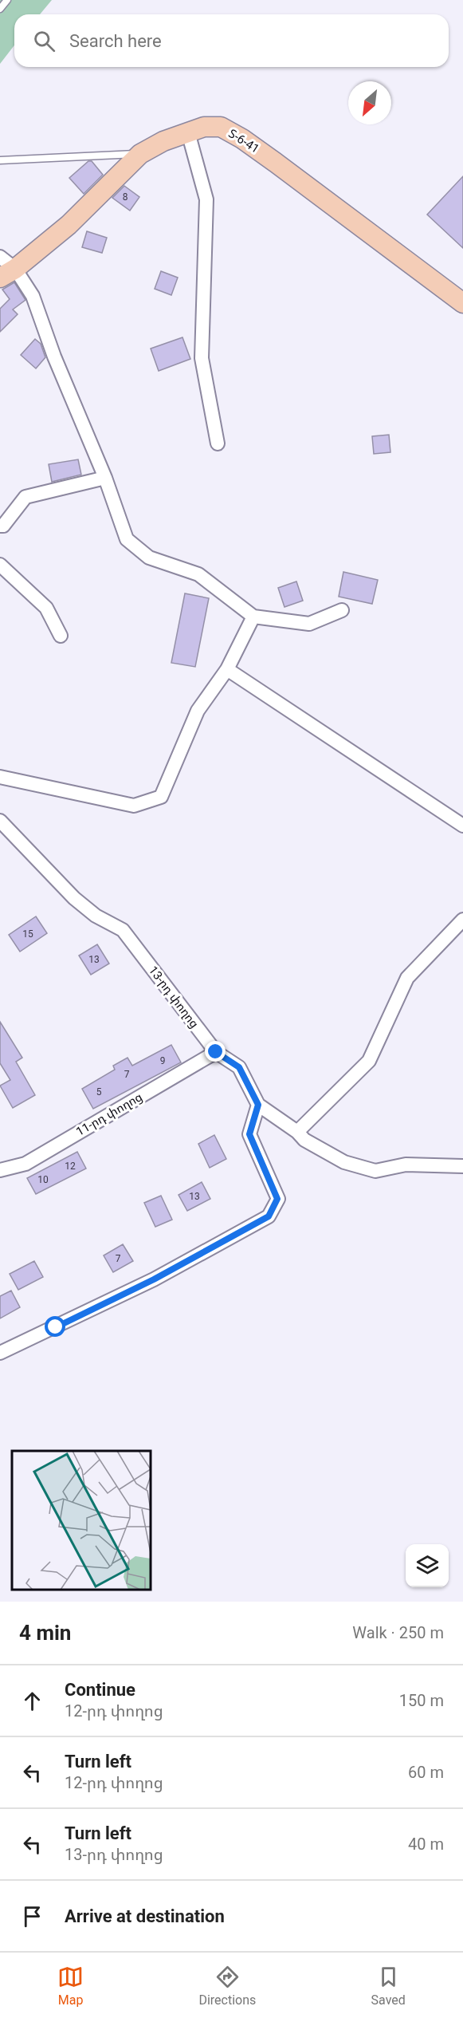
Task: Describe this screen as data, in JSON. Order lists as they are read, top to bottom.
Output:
{
  "streets": {
    "main road": ["Տ-6-41"],
    "street": ["13-րդ փողոց", "11-րդ փողոց"]
  },
  "crossings": [
    ["13-րդ փողոց", "11-րդ փողոց"]
  ],
  "house_numbers": [
    "8",
    "15",
    "13",
    "9",
    "7",
    "5",
    "12",
    "10",
    "13",
    "7"
  ],
  "north": "bottom left",
  "page": {
    "search": "Search here",
    "heading": ["4 min", "Walk · 250 m"],
    "list": [
      ["Continue", "12-րդ փողոց", "150 m"],
      ["Turn left", "12-րդ փողոց", "60 m"],
      ["Turn left", "13-րդ փողոց", "40 m"],
      "Arrive at destination"
    ],
    "nav": ["Map", "Directions", "Saved"]
  }
}
